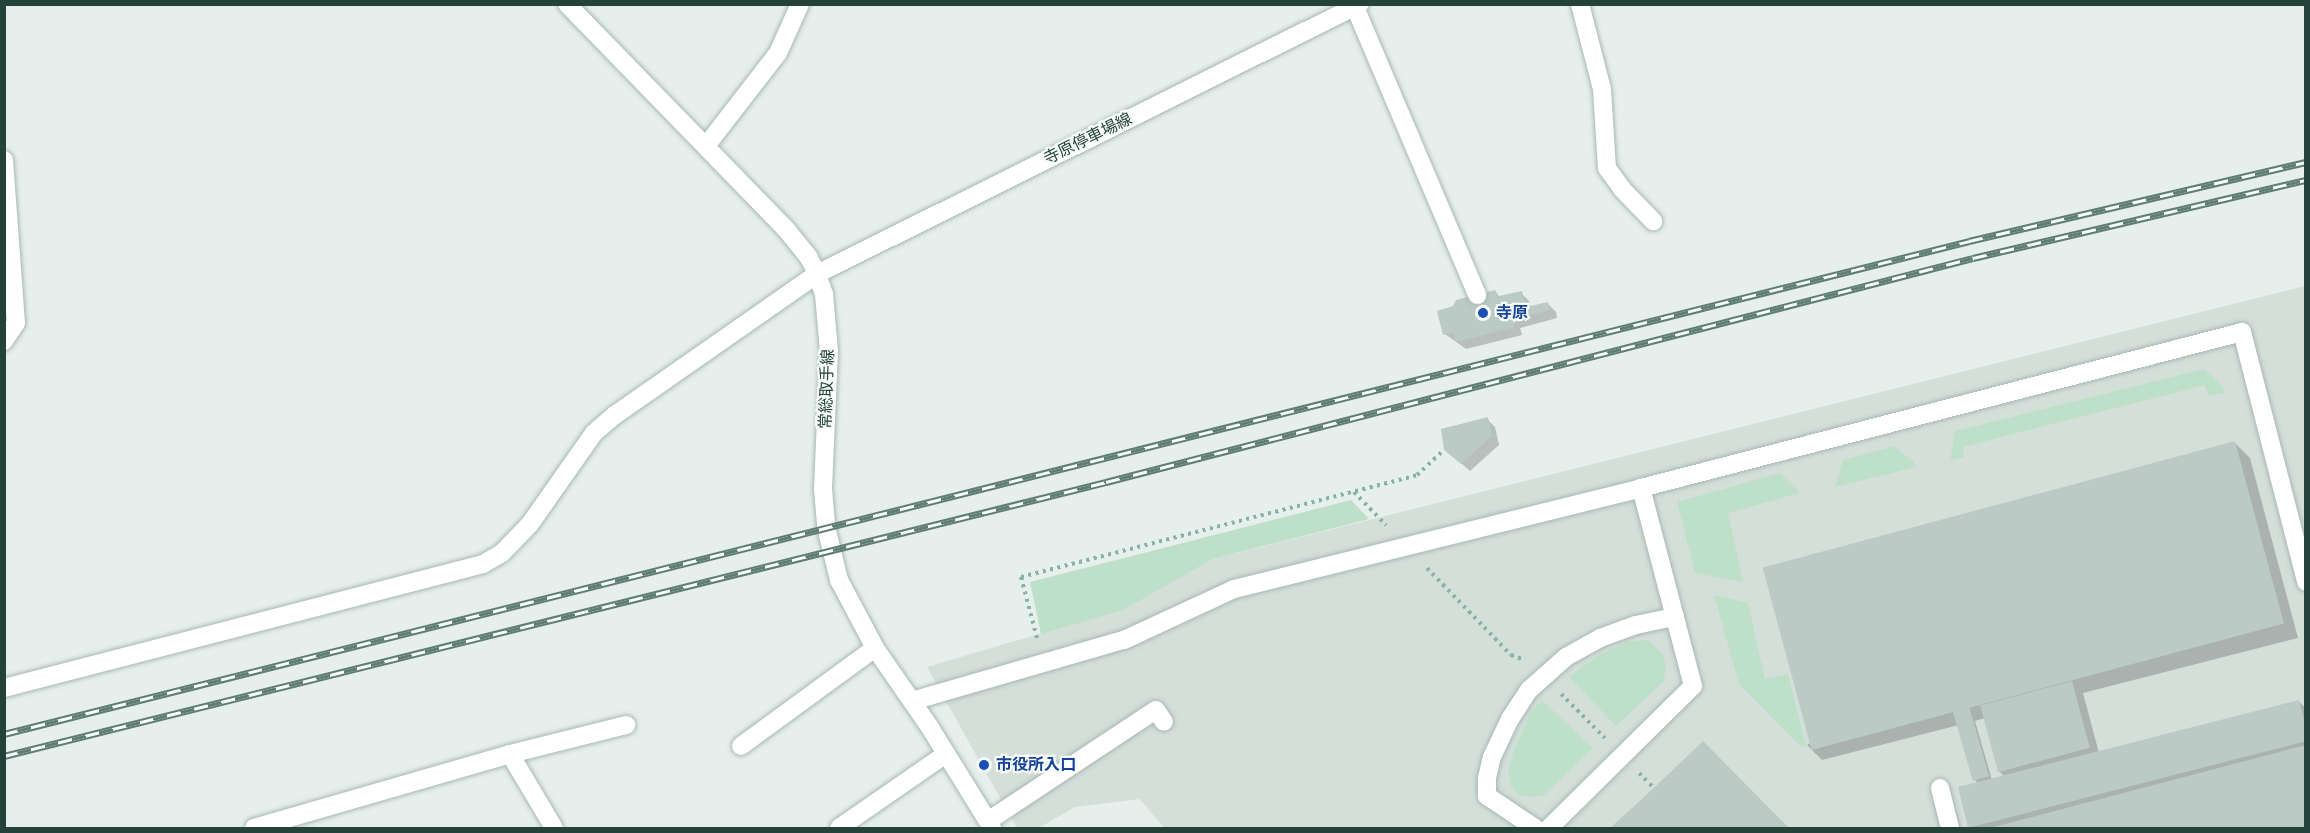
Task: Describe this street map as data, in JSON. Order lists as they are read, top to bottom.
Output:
{
  "streets": {
    "street": ["寺原停車場線", "常総取手線"]
  },
  "crossings": [
    ["寺原停車場線", "常総取手線"]
  ],
  "places": ["寺原", "市役所入口"]
}
